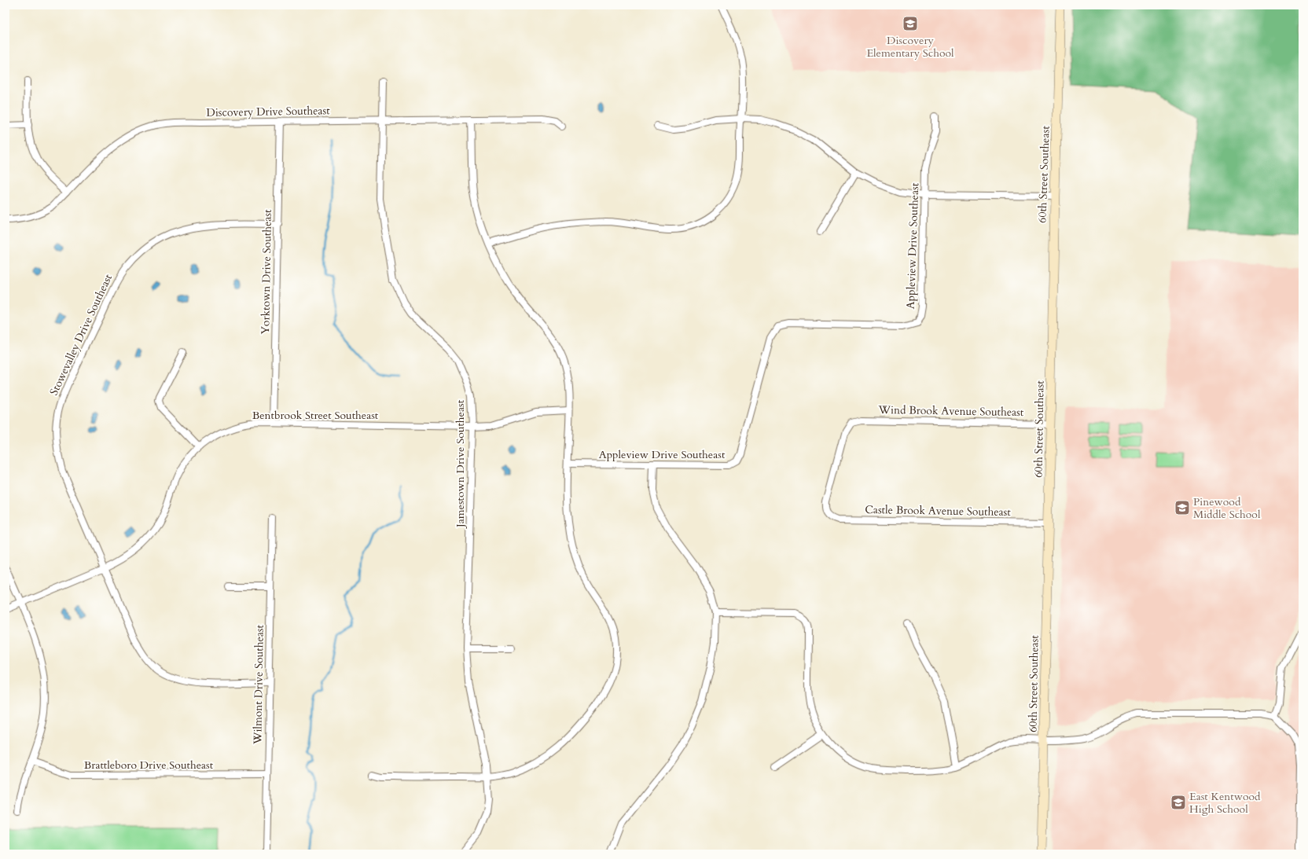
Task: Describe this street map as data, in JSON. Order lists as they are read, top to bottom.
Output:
{
  "streets": {
    "main road": ["60th Street Southeast"],
    "street": [
      "Discovery Drive Southeast",
      "Appleview Drive Southeast",
      "Yorktown Drive Southeast",
      "Stowevalley Drive Southeast",
      "Wind Brook Avenue Southeast",
      "Bentbrook Street Southeast",
      "Jamestown Drive Southeast",
      "Castle Brook Avenue Southeast",
      "Wilmont Drive Southeast",
      "Brattleboro Drive Southeast"
    ]
  },
  "crossings": [
    ["Discovery Drive Southeast", "Yorktown Drive Southeast"],
    ["Discovery Drive Southeast", "Jamestown Drive Southeast"],
    ["60th Street Southeast", "Wind Brook Avenue Southeast"],
    ["60th Street Southeast", "Castle Brook Avenue Southeast"],
    ["Yorktown Drive Southeast", "Stowevalley Drive Southeast"],
    ["Yorktown Drive Southeast", "Bentbrook Street Southeast"],
    ["Stowevalley Drive Southeast", "Bentbrook Street Southeast"],
    ["Stowevalley Drive Southeast", "Wilmont Drive Southeast"],
    ["Wind Brook Avenue Southeast", "Castle Brook Avenue Southeast"],
    ["Bentbrook Street Southeast", "Jamestown Drive Southeast"],
    ["Wilmont Drive Southeast", "Brattleboro Drive Southeast"]
  ],
  "places": {
    "school or university": ["Discovery Elementary School", "Pinewood Middle School", "East Kentwood High School"]
  }
}
